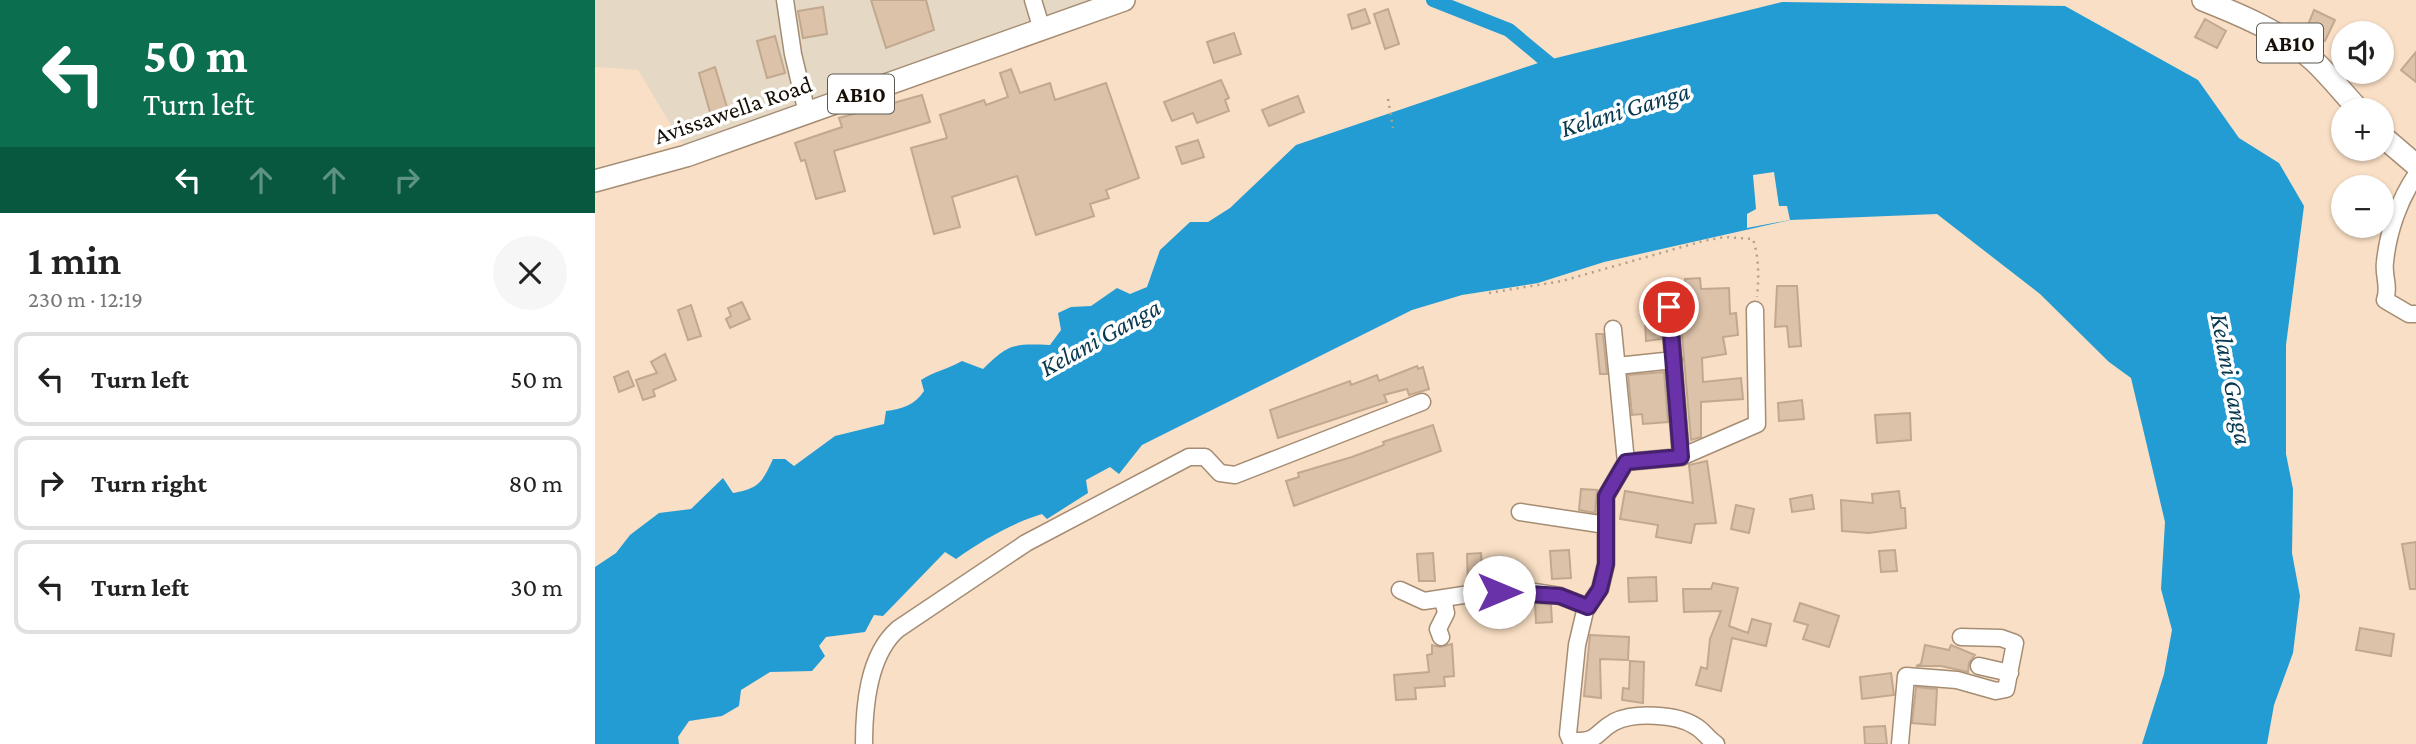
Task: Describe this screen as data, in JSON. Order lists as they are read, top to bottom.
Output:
{
  "streets": {
    "main road": ["AB10", "Avissawella Road"]
  },
  "water": ["Kelani Ganga"],
  "page": {
    "turn": ["50 m", "Turn left"],
    "map_buttons": ["+", "−"],
    "heading": ["1 min", "230 m · 12:19"],
    "list": [
      {
        "name": "Turn left",
        "value": "50 m"
      },
      {
        "name": "Turn right",
        "value": "80 m"
      },
      {
        "name": "Turn left",
        "value": "30 m"
      }
    ]
  }
}
